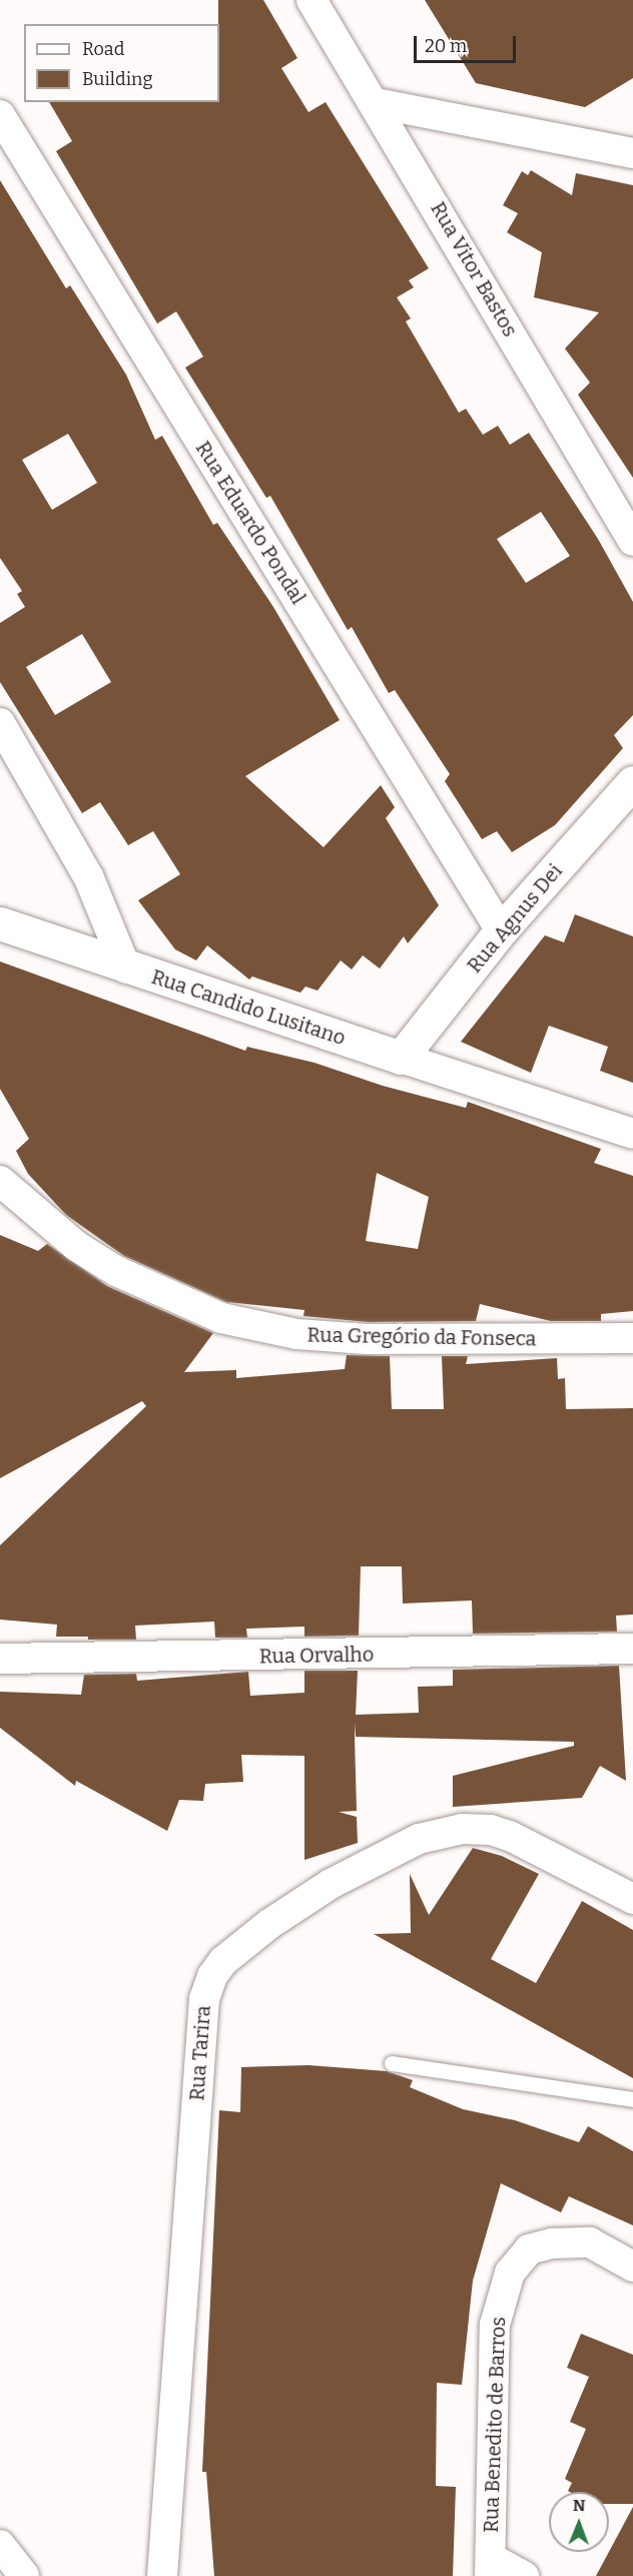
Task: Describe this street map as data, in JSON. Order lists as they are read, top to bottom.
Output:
{
  "streets": {
    "street": [
      "Rua Vitor Bastos",
      "Rua Eduardo Pondal",
      "Rua Agnus Dei",
      "Rua Candido Lusitano",
      "Rua Gregório da Fonseca",
      "Rua Orvalho",
      "Rua Tarira",
      "Rua Benedito de Barros"
    ]
  },
  "crossings": [
    ["Rua Eduardo Pondal", "Rua Agnus Dei"],
    ["Rua Agnus Dei", "Rua Candido Lusitano"]
  ],
  "legend": ["Road", "Building"],
  "scale_bar": "20 m",
  "north": "top"
}
